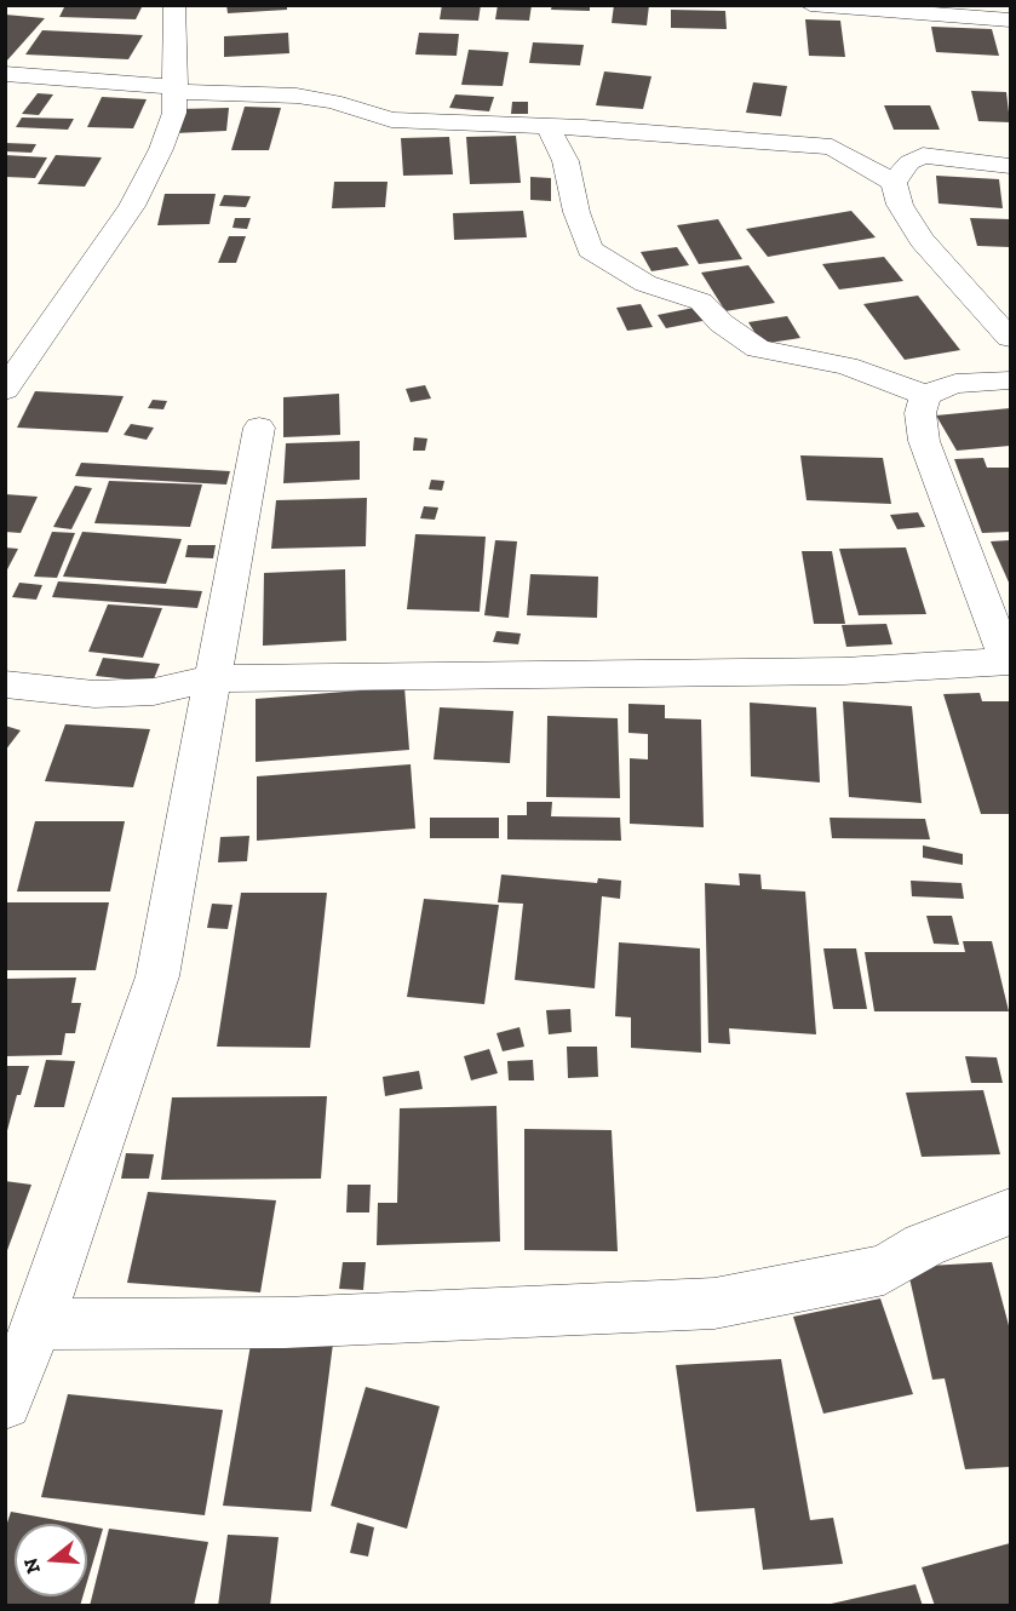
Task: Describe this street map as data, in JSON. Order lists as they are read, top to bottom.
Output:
{
  "north": "left"
}
